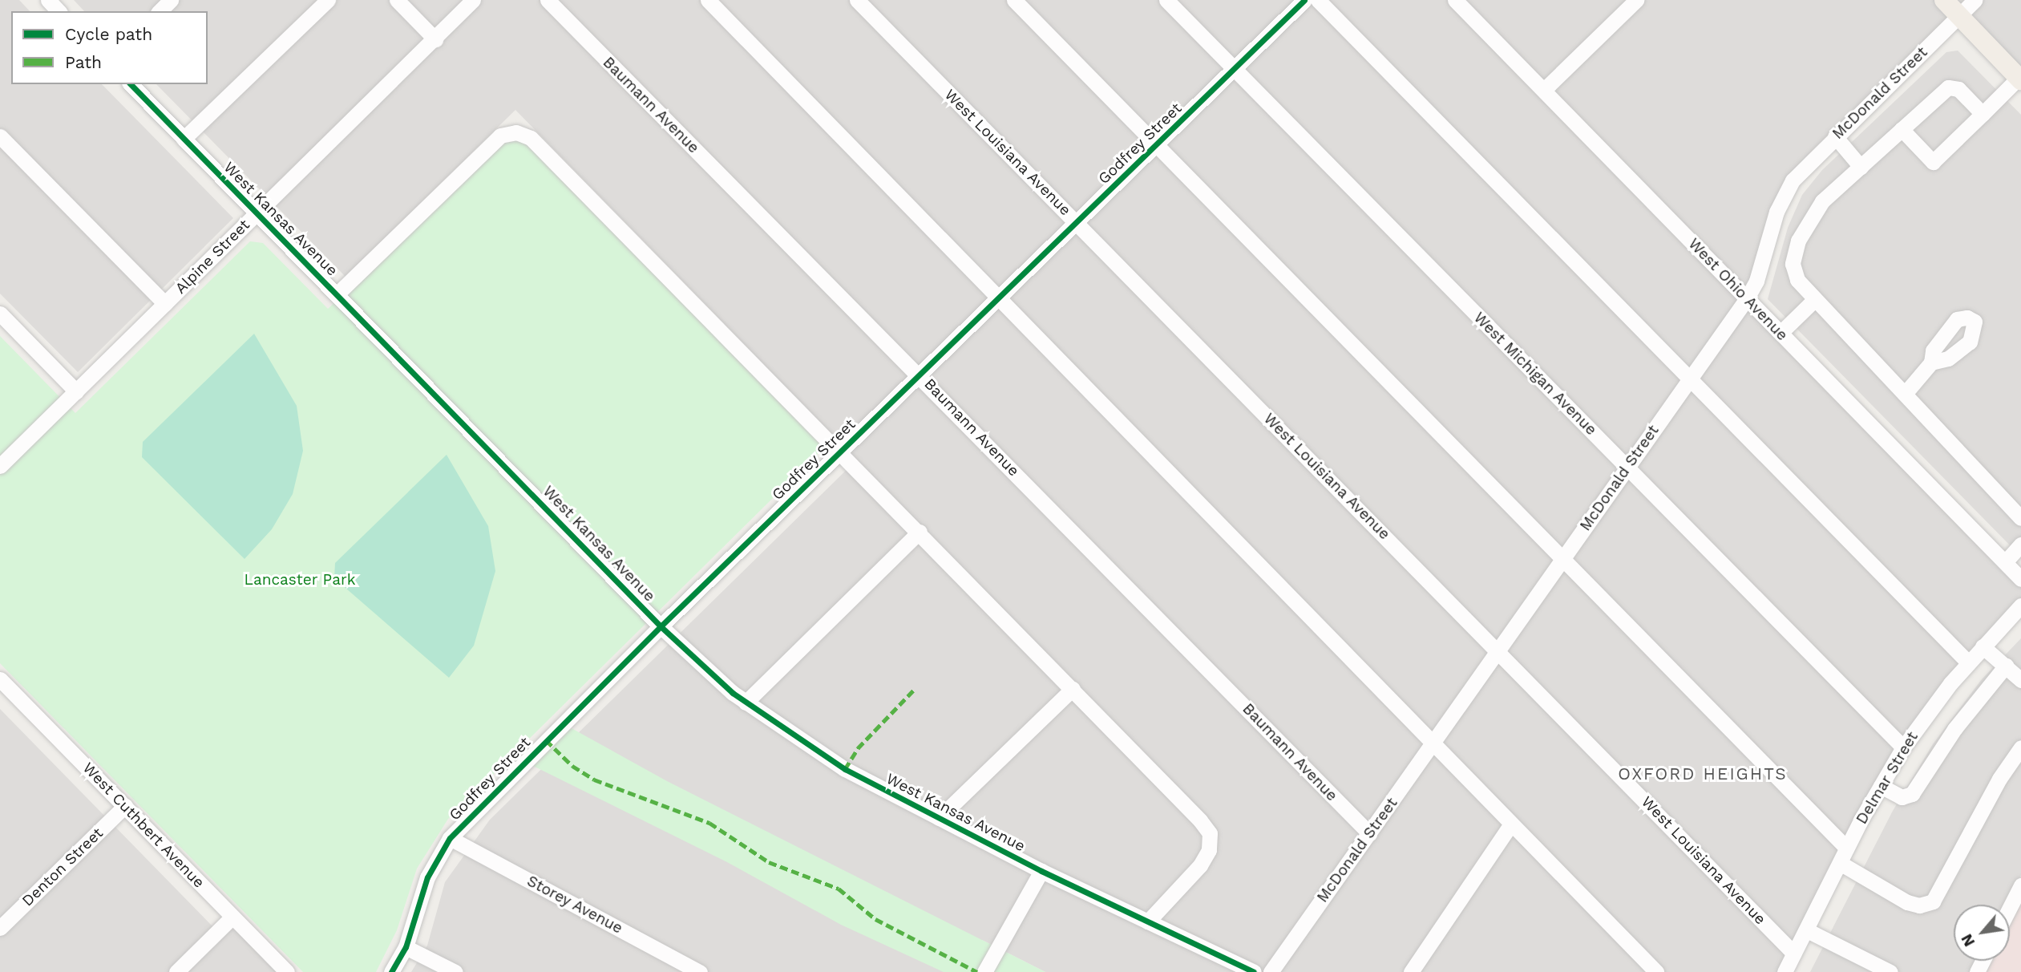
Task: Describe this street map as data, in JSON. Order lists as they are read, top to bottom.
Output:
{
  "streets": {
    "street": [
      "McDonald Street",
      "Baumann Avenue",
      "Godfrey Street",
      "West Louisiana Avenue",
      "West Kansas Avenue",
      "Alpine Street",
      "West Ohio Avenue",
      "West Michigan Avenue",
      "Delmar Street",
      "West Cuthbert Avenue",
      "Denton Street",
      "Storey Avenue"
    ]
  },
  "crossings": [
    ["McDonald Street", "Baumann Avenue"],
    ["McDonald Street", "West Louisiana Avenue"],
    ["McDonald Street", "West Ohio Avenue"],
    ["McDonald Street", "West Michigan Avenue"],
    ["Baumann Avenue", "Godfrey Street"],
    ["Godfrey Street", "West Louisiana Avenue"],
    ["Godfrey Street", "West Kansas Avenue"],
    ["Godfrey Street", "West Michigan Avenue"],
    ["Godfrey Street", "Storey Avenue"],
    ["West Louisiana Avenue", "Delmar Street"],
    ["West Kansas Avenue", "Alpine Street"],
    ["West Michigan Avenue", "Delmar Street"],
    ["West Cuthbert Avenue", "Denton Street"]
  ],
  "districts": ["OXFORD HEIGHTS"],
  "parks": ["Lancaster Park"],
  "legend": ["Cycle path", "Path"],
  "north": "bottom left"
}
